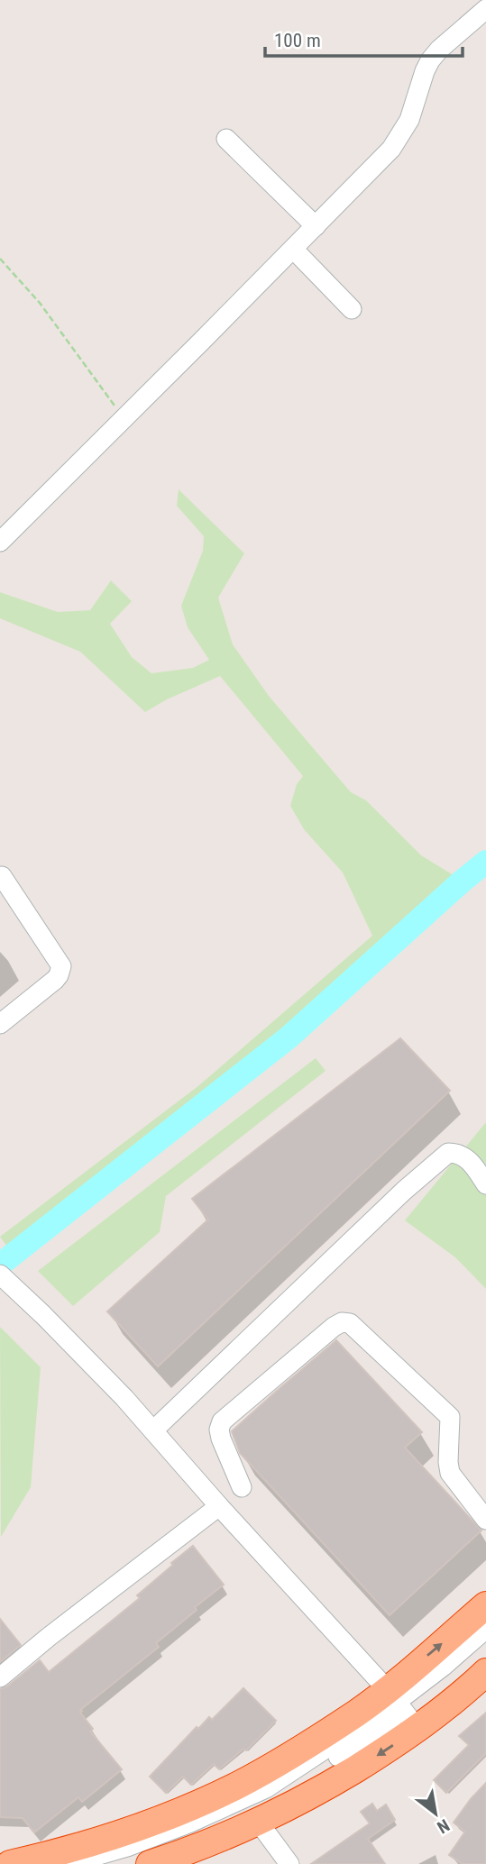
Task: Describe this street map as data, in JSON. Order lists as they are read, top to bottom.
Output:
{
  "scale_bar": "100 m",
  "north": "bottom right"
}
